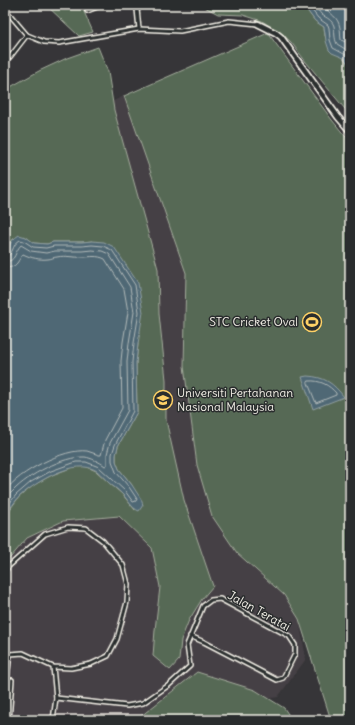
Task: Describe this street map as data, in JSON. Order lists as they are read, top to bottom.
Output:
{
  "streets": {
    "street": ["Jalan Teratai"]
  },
  "places": {
    "sports": ["STC Cricket Oval"],
    "school or university": ["Universiti Pertahanan Nasional Malaysia"]
  }
}
